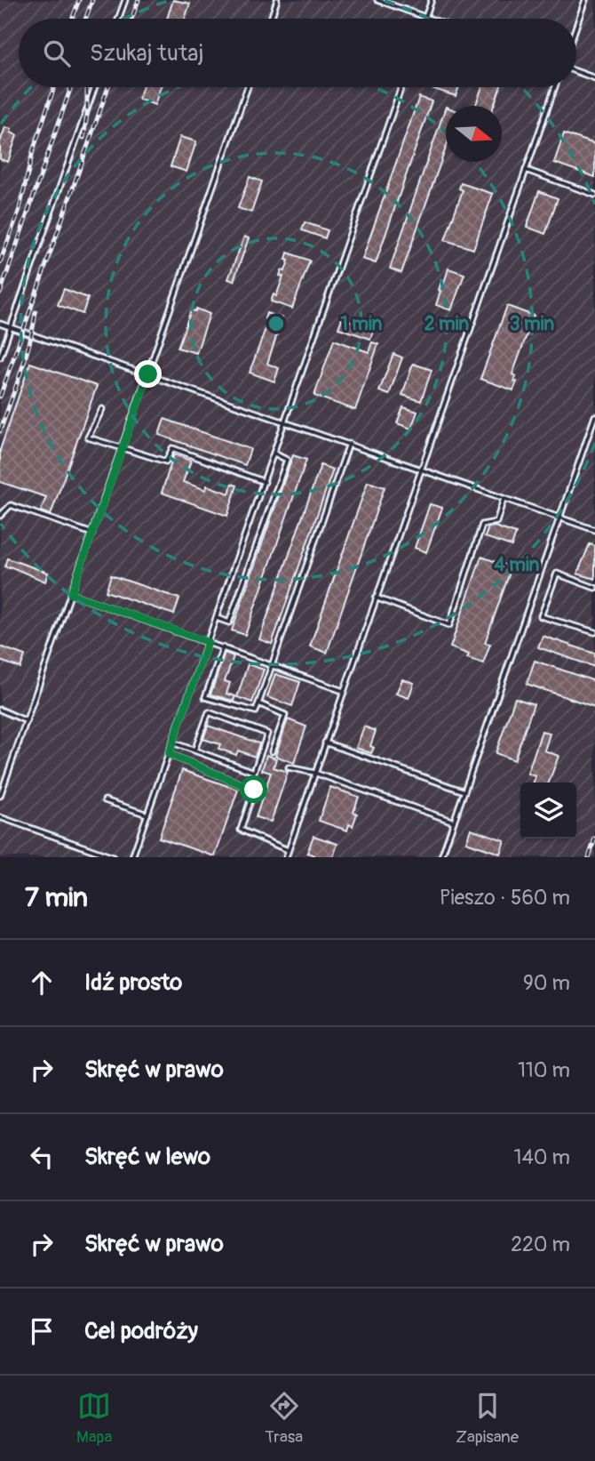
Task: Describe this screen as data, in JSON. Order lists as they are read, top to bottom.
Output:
{
  "north": "right",
  "page": {
    "search": "Szukaj tutaj",
    "heading": ["7 min", "Pieszo · 560 m"],
    "list": [
      ["Idź prosto", "90 m"],
      ["Skręć w prawo", "110 m"],
      ["Skręć w lewo", "140 m"],
      ["Skręć w prawo", "220 m"],
      "Cel podróży"
    ],
    "nav": ["Mapa", "Trasa", "Zapisane"]
  },
  "rings": [
    "1 min",
    "2 min",
    "3 min",
    "4 min"
  ]
}
